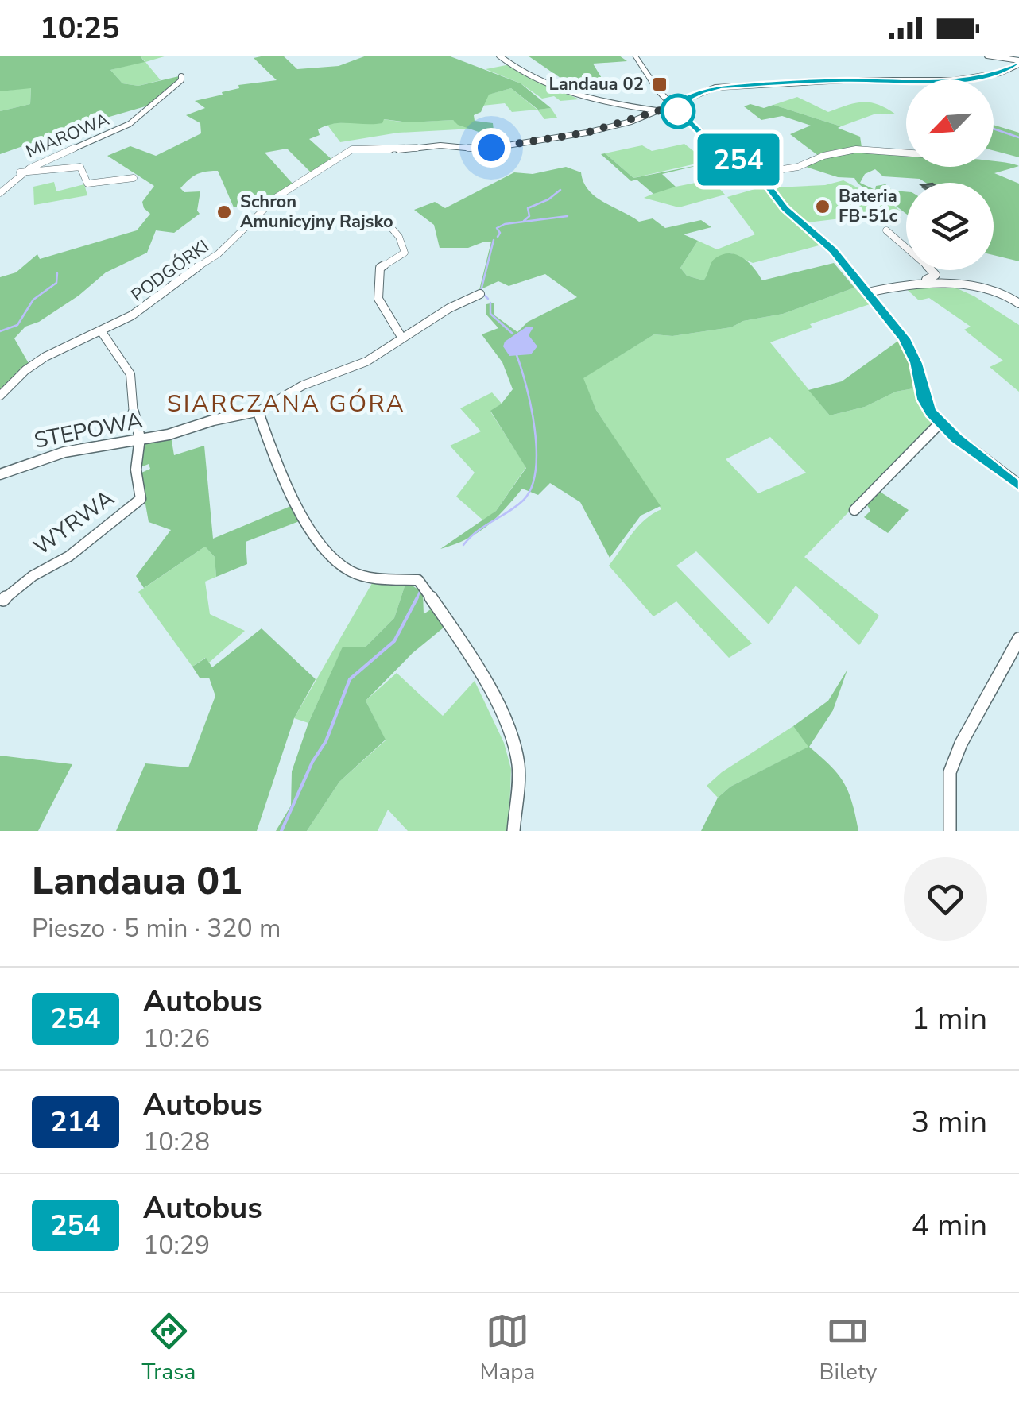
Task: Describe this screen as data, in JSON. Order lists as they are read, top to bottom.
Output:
{
  "streets": {
    "street": [
      "MIAROWA",
      "PODGÓRKI",
      "STEPOWA",
      "WYRWA"
    ]
  },
  "crossings": [
    ["PODGÓRKI", "WYRWA"],
    ["STEPOWA", "WYRWA"]
  ],
  "districts": ["SIARCZANA GÓRA"],
  "places": {
    "transit": ["Landaua 02"],
    "other": ["Bateria FB-51c", "Schron Amunicyjny Rajsko"]
  },
  "lines": ["bus line 254"],
  "north": "bottom left",
  "page": {
    "status": "10:25",
    "on_map": "254",
    "heading": ["Landaua 01", "Pieszo · 5 min · 320 m"],
    "list": [
      {
        "mark": "254",
        "name": "Autobus",
        "note": "10:26",
        "value": "1 min"
      },
      {
        "mark": "214",
        "name": "Autobus",
        "note": "10:28",
        "value": "3 min"
      },
      {
        "mark": "254",
        "name": "Autobus",
        "note": "10:29",
        "value": "4 min"
      }
    ],
    "tabs": ["Trasa", "Mapa", "Bilety"]
  }
}
